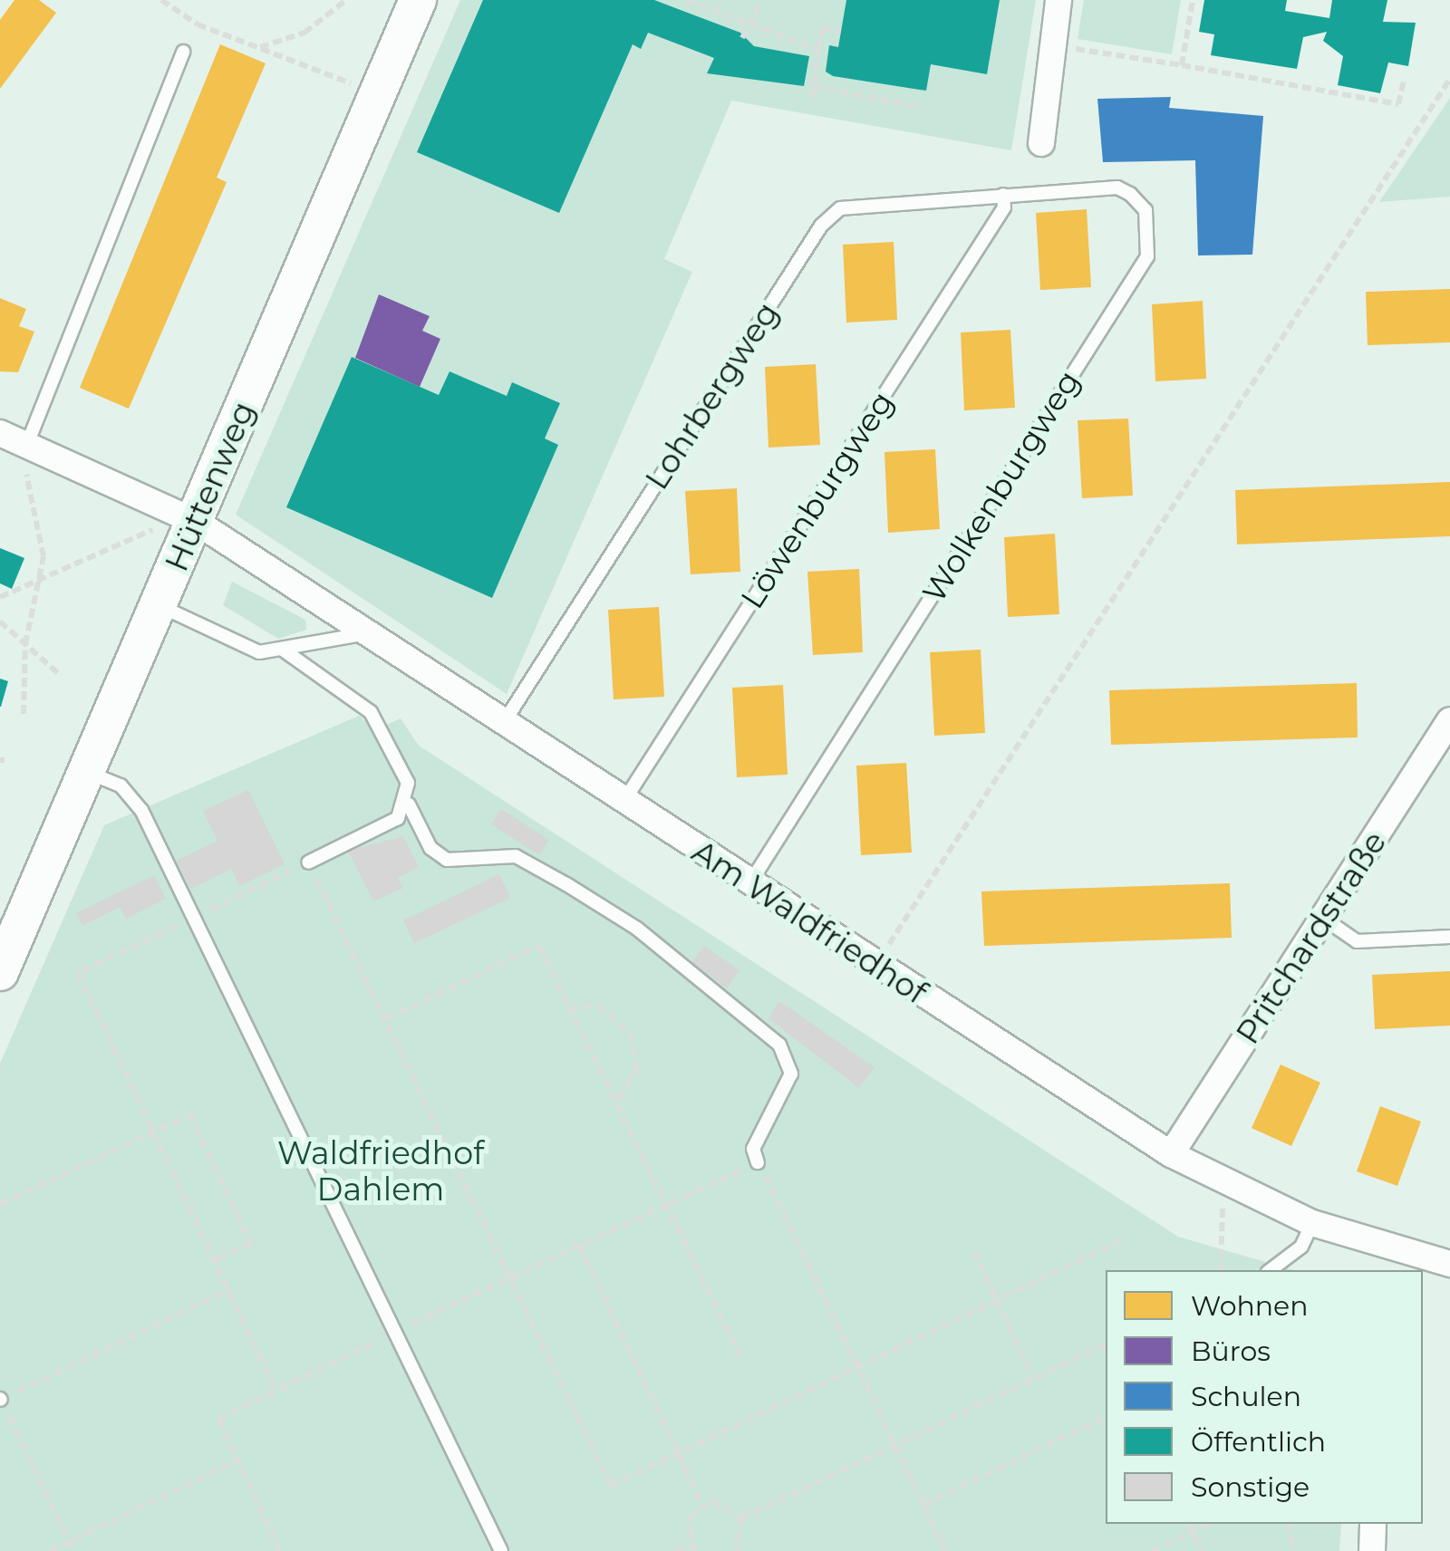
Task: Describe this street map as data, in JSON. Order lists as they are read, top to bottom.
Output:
{
  "streets": {
    "main road": ["Hüttenweg"],
    "street": ["Am Waldfriedhof", "Pritchardstraße"],
    "lane": ["Lohrbergweg", "Wolkenburgweg", "Löwenburgweg"]
  },
  "crossings": [
    ["Lohrbergweg", "Wolkenburgweg"],
    ["Lohrbergweg", "Löwenburgweg"],
    ["Lohrbergweg", "Am Waldfriedhof"],
    ["Hüttenweg", "Am Waldfriedhof"],
    ["Wolkenburgweg", "Löwenburgweg"],
    ["Wolkenburgweg", "Am Waldfriedhof"],
    ["Löwenburgweg", "Am Waldfriedhof"],
    ["Am Waldfriedhof", "Pritchardstraße"]
  ],
  "parks": ["Waldfriedhof Dahlem"],
  "legend": [
    "Wohnen",
    "Büros",
    "Schulen",
    "Öffentlich",
    "Sonstige"
  ]
}
